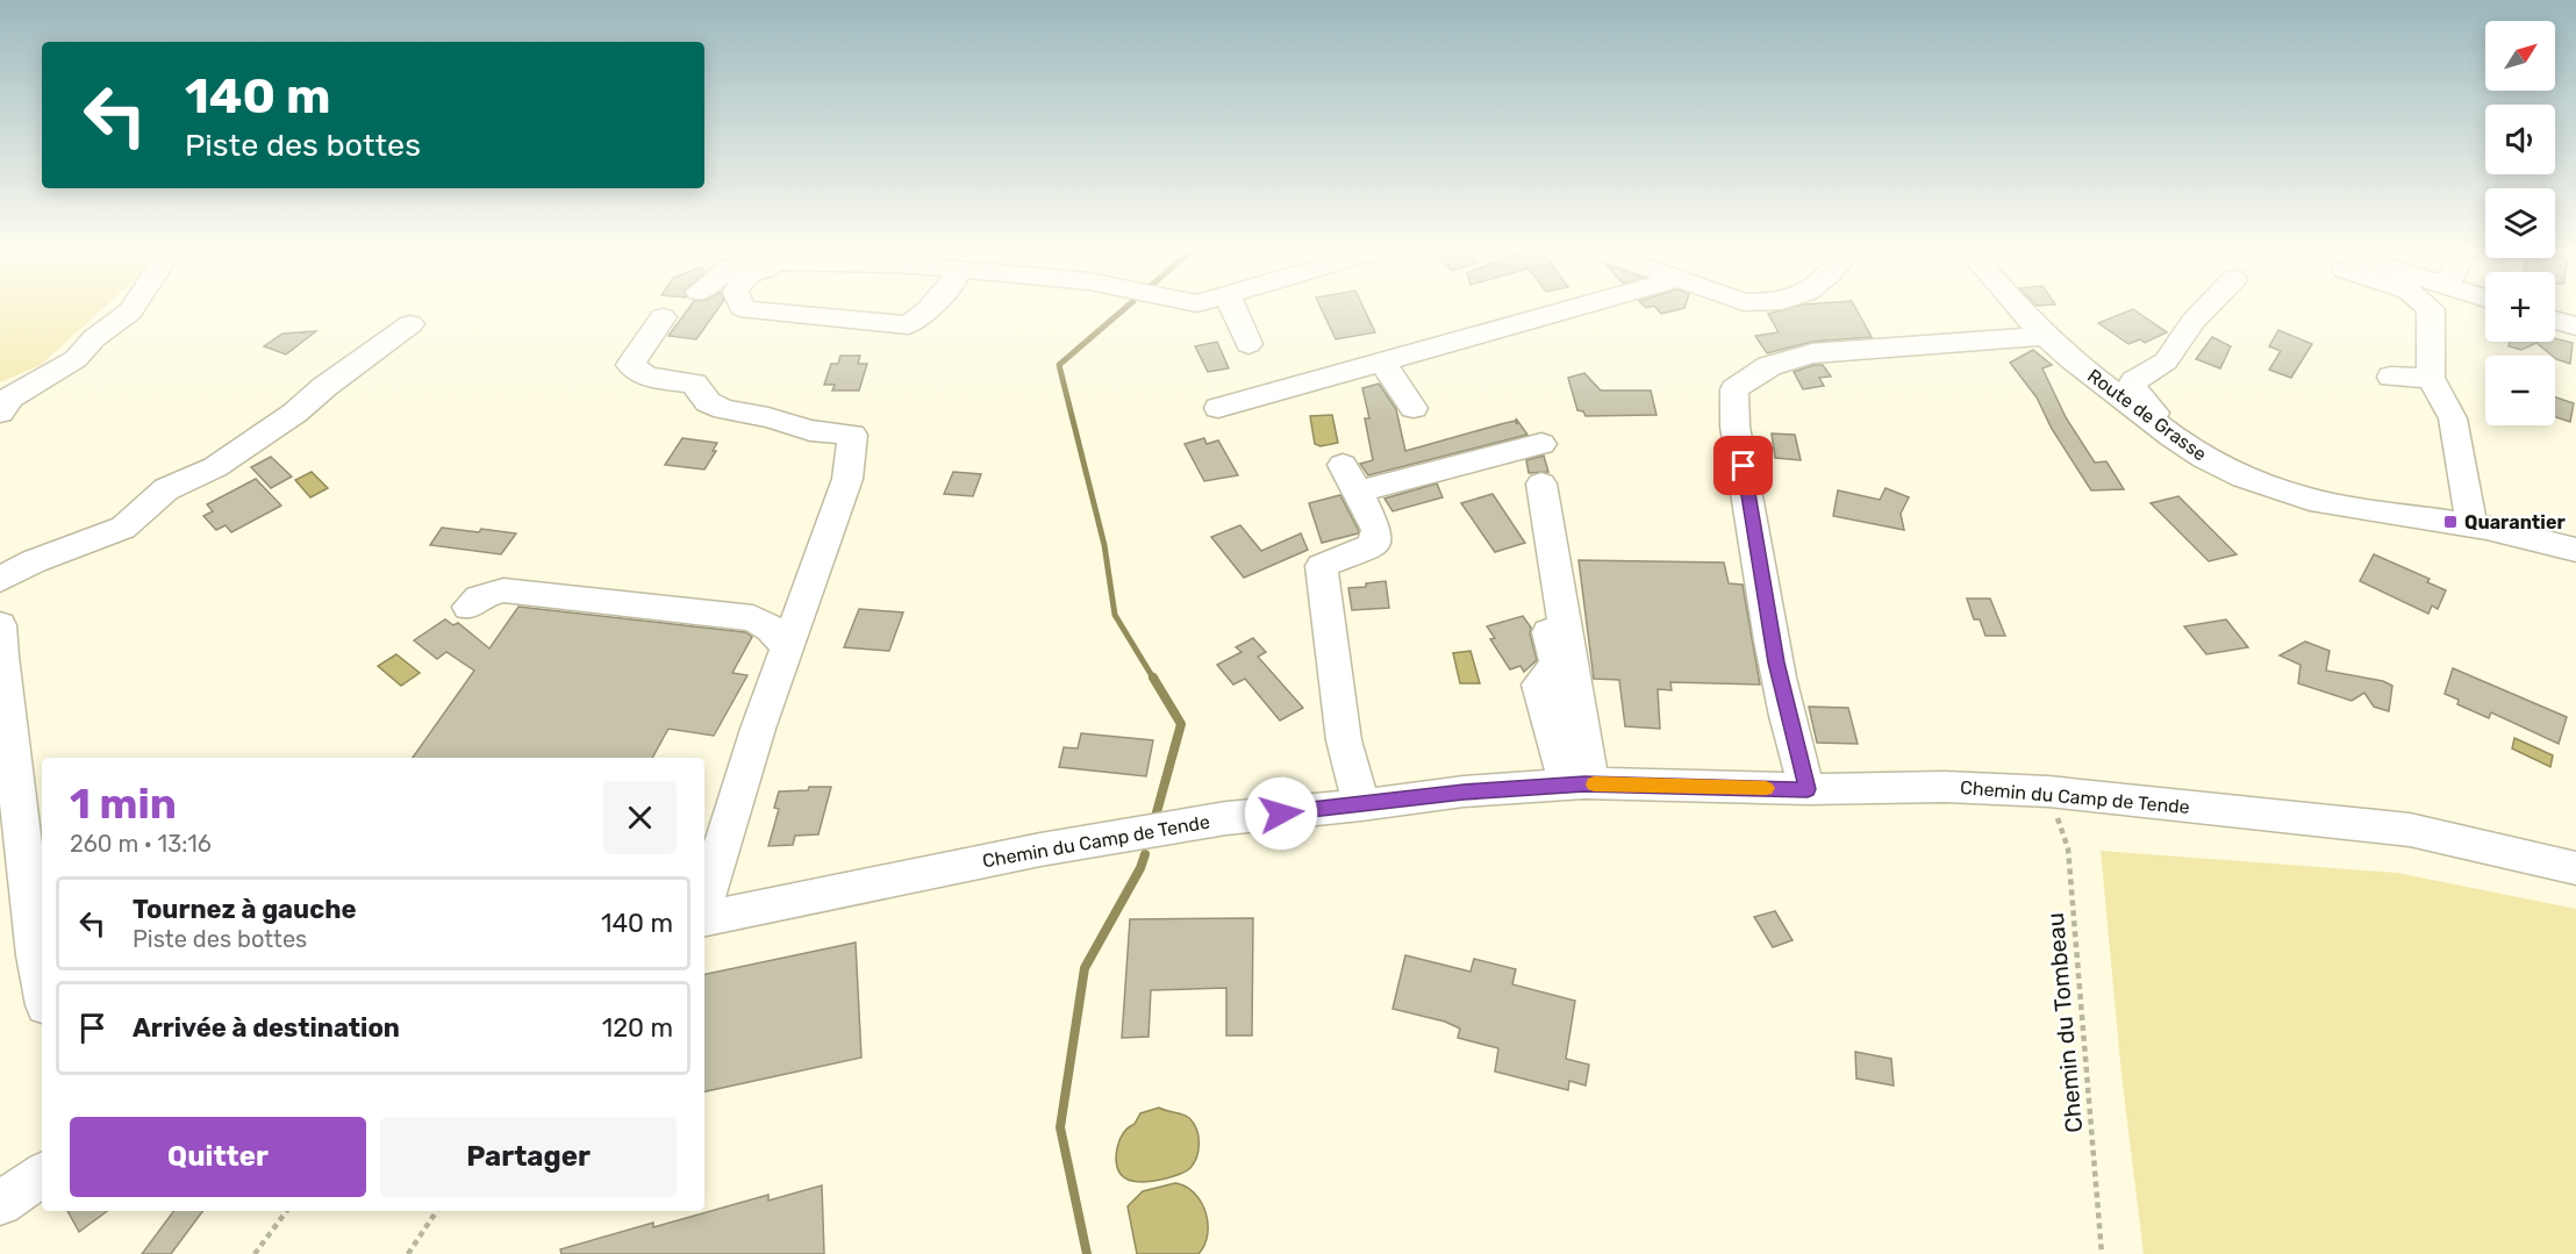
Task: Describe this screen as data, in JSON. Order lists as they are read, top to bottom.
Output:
{
  "streets": {
    "street": ["Route de Grasse", "Chemin du Camp de Tende"],
    "path": ["Chemin du Tombeau"]
  },
  "crossings": [
    ["Chemin du Camp de Tende", "Chemin du Tombeau"]
  ],
  "places": {
    "transit": ["Quarantier"]
  },
  "north": "top right",
  "page": {
    "map_buttons": ["+", "−"],
    "turn": ["140 m", "Piste des bottes"],
    "heading": ["1 min", "260 m · 13:16"],
    "list": [
      {
        "name": "Tournez à gauche",
        "note": "Piste des bottes",
        "value": "140 m"
      },
      {
        "name": "Arrivée à destination",
        "value": "120 m"
      }
    ],
    "buttons": ["Quitter", "Partager"]
  }
}
